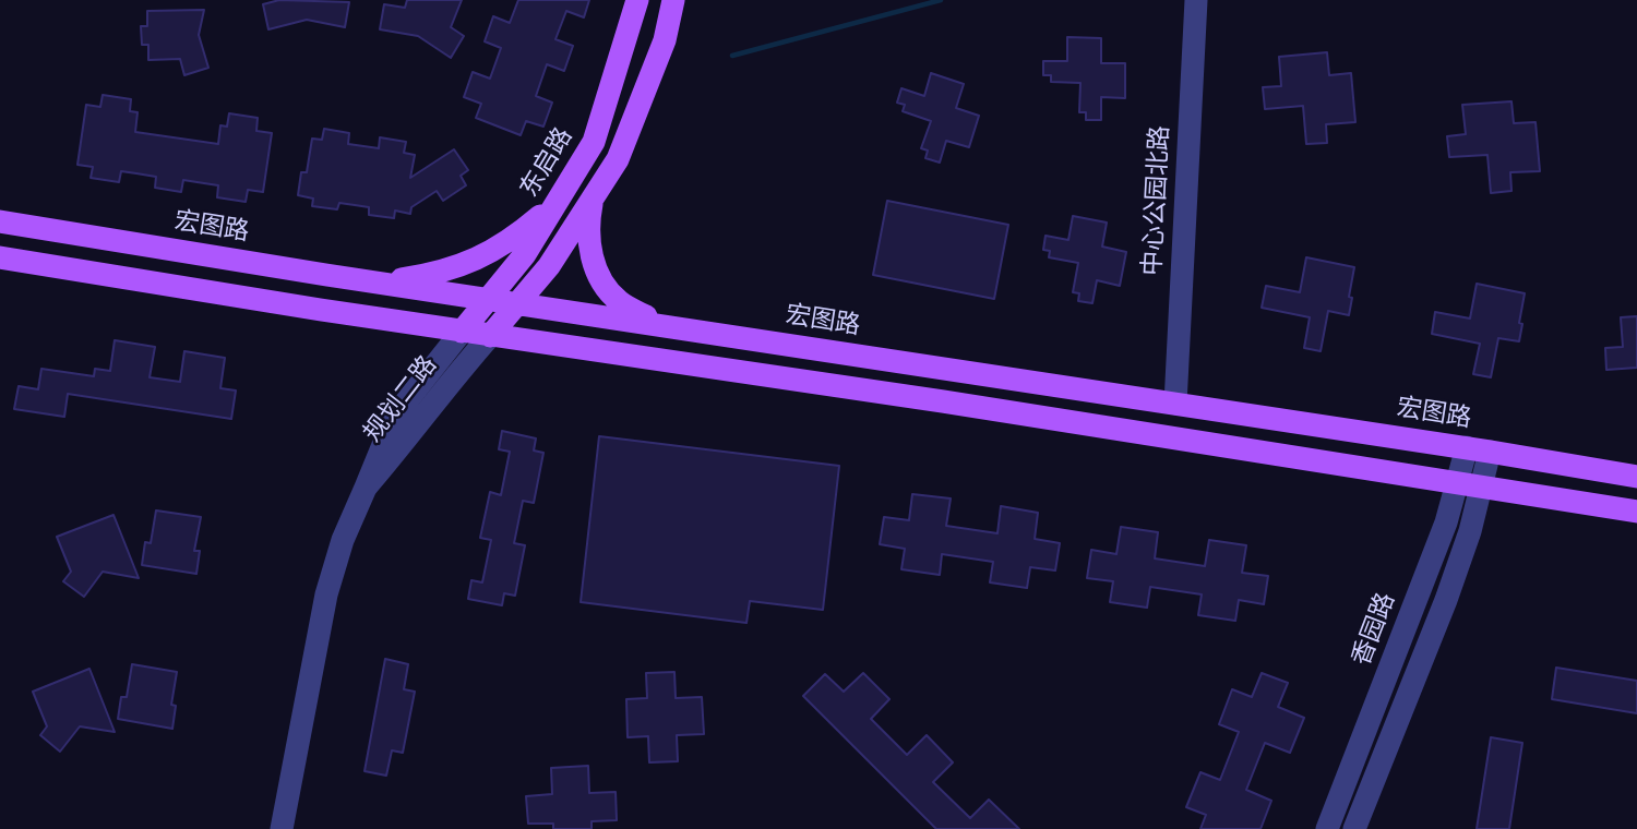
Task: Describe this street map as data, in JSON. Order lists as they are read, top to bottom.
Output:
{
  "streets": {
    "main road": ["东启路", "宏图路", "规划二路"],
    "street": ["中心公园北路", "香园路"]
  },
  "crossings": [
    ["东启路", "宏图路"],
    ["东启路", "规划二路"],
    ["中心公园北路", "宏图路"],
    ["宏图路", "规划二路"],
    ["宏图路", "香园路"]
  ]
}
